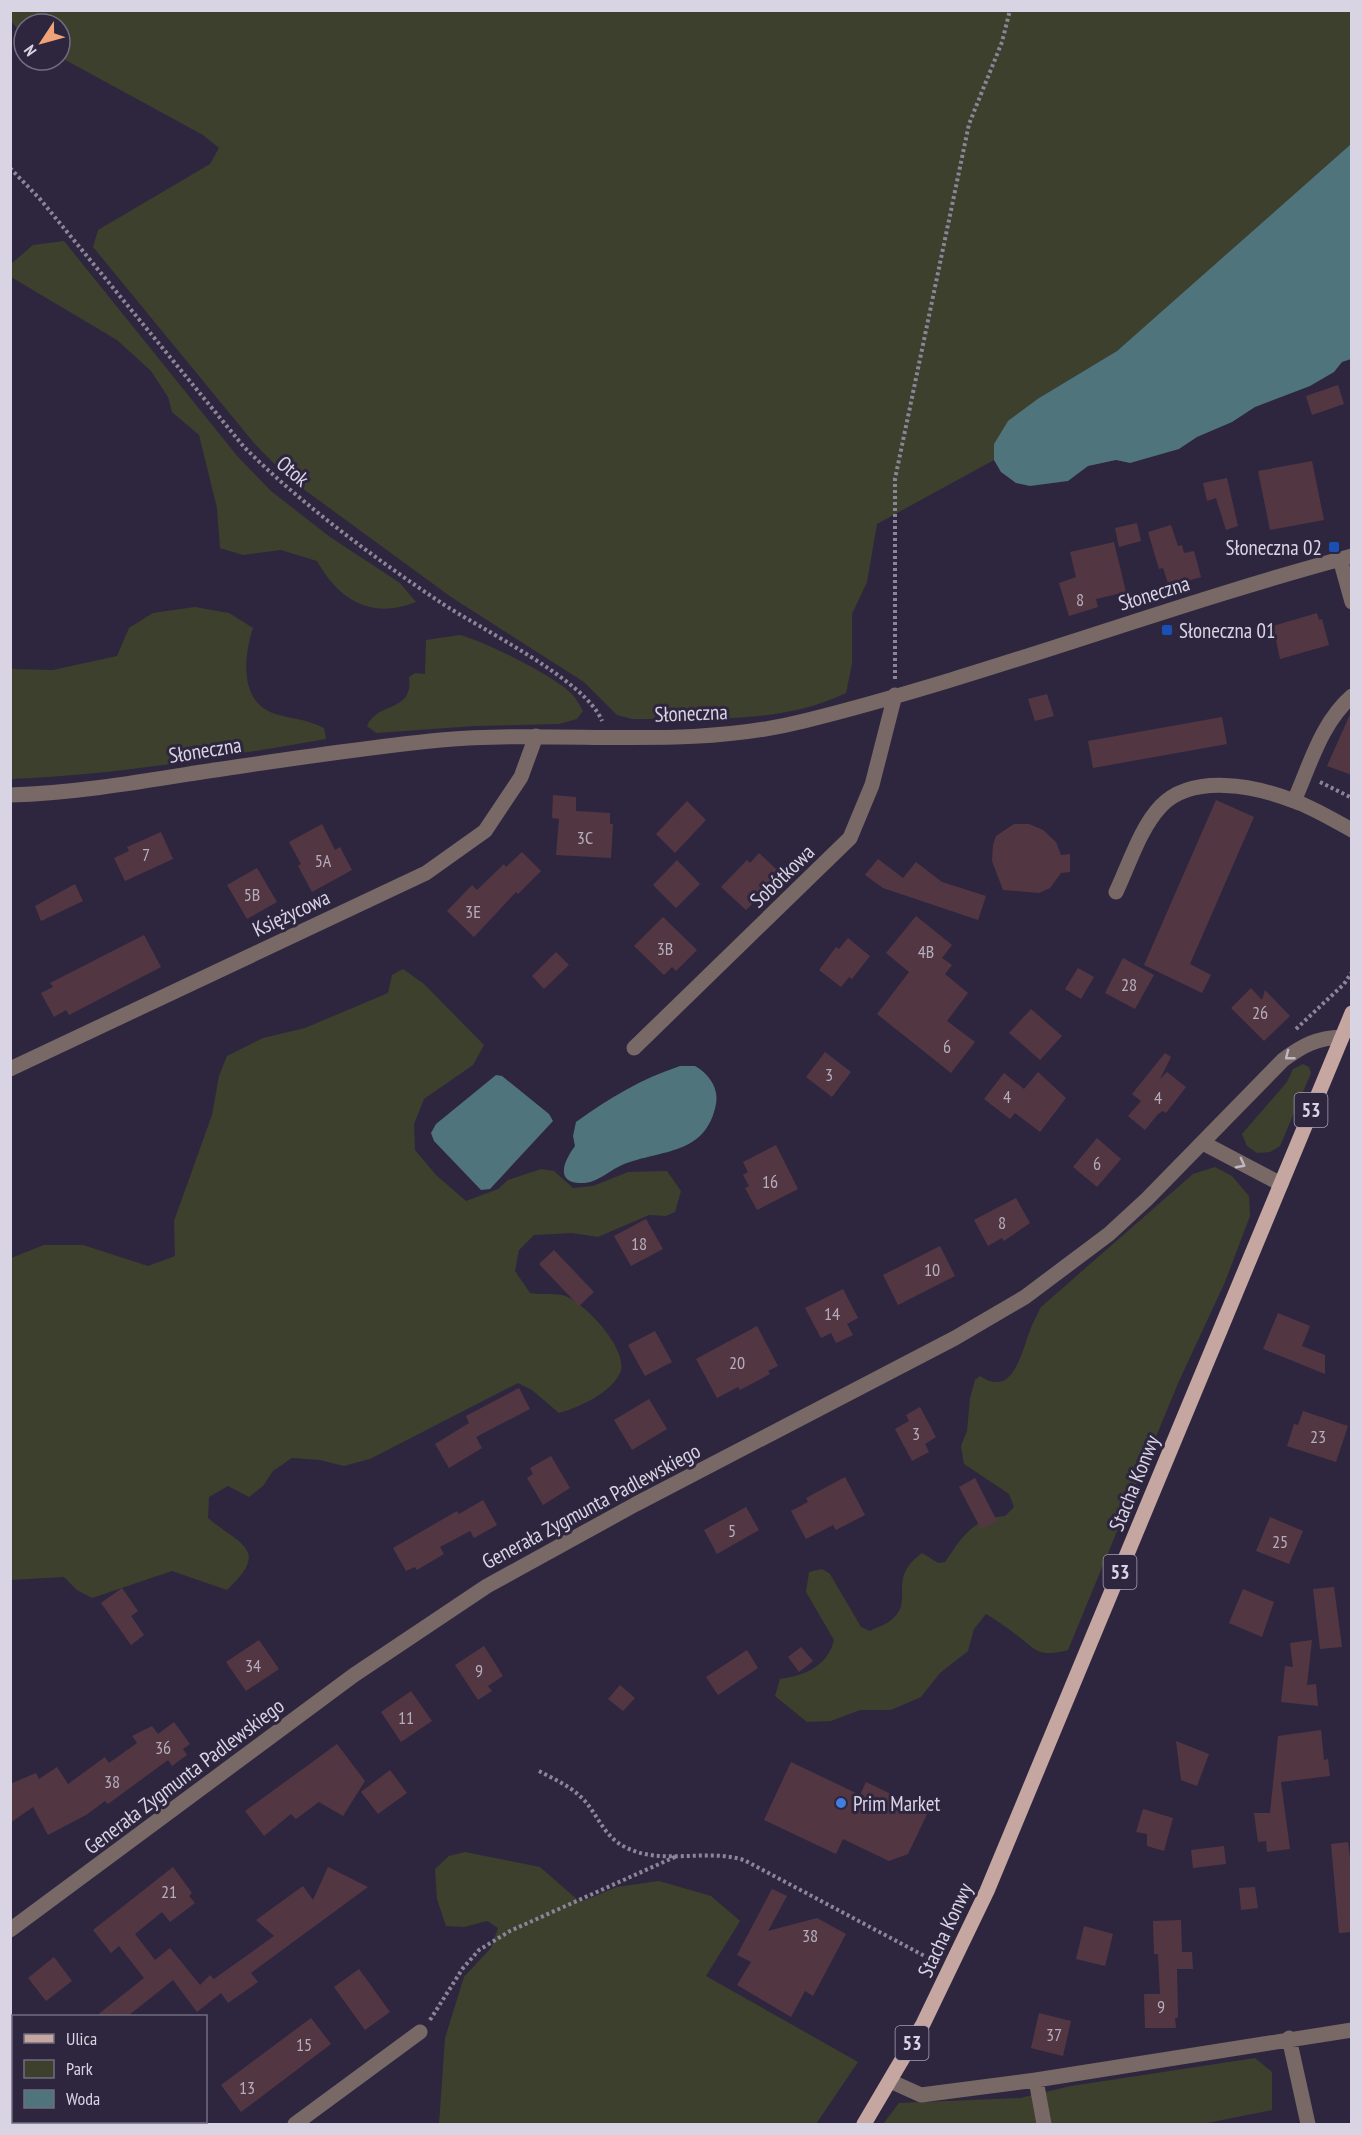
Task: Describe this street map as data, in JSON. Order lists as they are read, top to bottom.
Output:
{
  "streets": {
    "main road": ["53", "Stacha Konwy"],
    "street": [
      "Słoneczna",
      "Sobótkowa",
      "Księżycowa",
      "Generała Zygmunta Padlewskiego"
    ],
    "path": ["Otok"]
  },
  "crossings": [
    ["Otok", "Słoneczna"],
    ["Słoneczna", "Sobótkowa"],
    ["Słoneczna", "Księżycowa"],
    ["Stacha Konwy", "Generała Zygmunta Padlewskiego"]
  ],
  "places": {
    "transit": ["Słoneczna 02", "Słoneczna 01"],
    "other": ["Prim Market"]
  },
  "house_numbers": [
    "8",
    "3C",
    "7",
    "5A",
    "5B",
    "3E",
    "3B",
    "4B",
    "28",
    "26",
    "6",
    "3",
    "4",
    "4",
    "6",
    "16",
    "8",
    "18",
    "10",
    "14",
    "20",
    "3",
    "23",
    "5",
    "25",
    "34",
    "9",
    "11",
    "36",
    "38",
    "21",
    "38",
    "9",
    "37",
    "15",
    "13"
  ],
  "legend": ["Ulica", "Park", "Woda"],
  "north": "bottom left"
}
